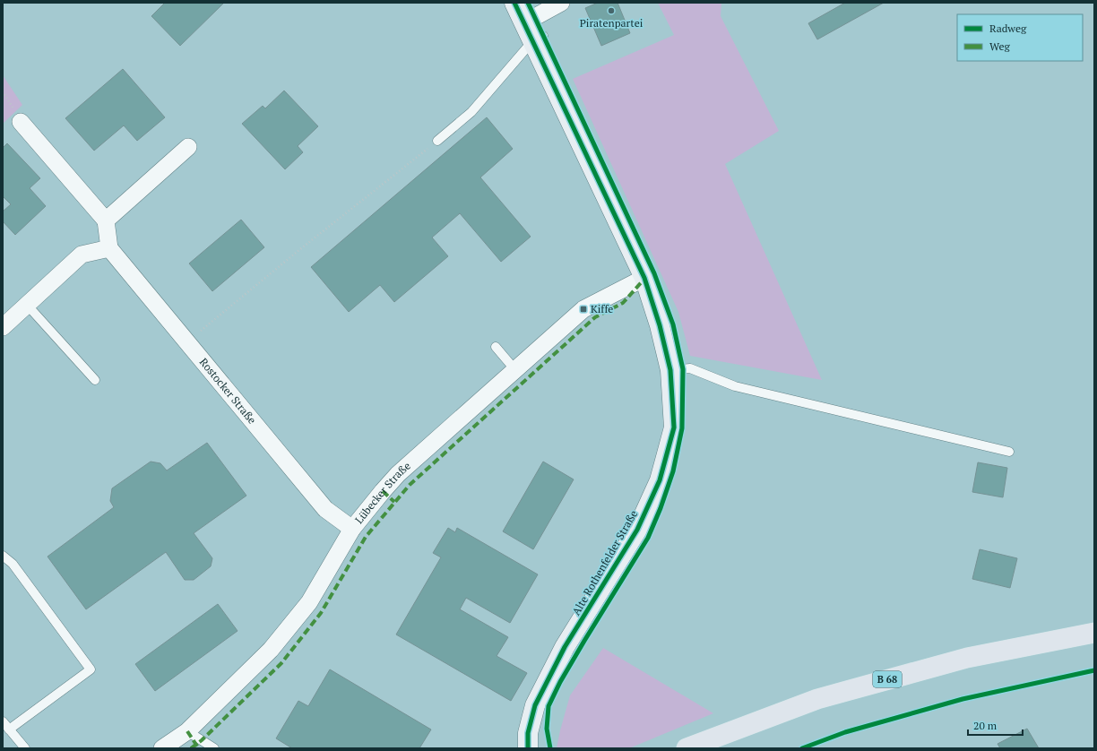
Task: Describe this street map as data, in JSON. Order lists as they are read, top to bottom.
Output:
{
  "streets": {
    "main road": ["B 68"],
    "street": ["Rostocker Straße", "Lübecker Straße", "Alte Rothenfelder Straße"]
  },
  "crossings": [
    ["Rostocker Straße", "Lübecker Straße"],
    ["Lübecker Straße", "Alte Rothenfelder Straße"]
  ],
  "places": {
    "other": ["Piratenpartei"],
    "transit": ["Kiffe"]
  },
  "legend": ["Radweg", "Weg"],
  "scale_bar": "20 m"
}
